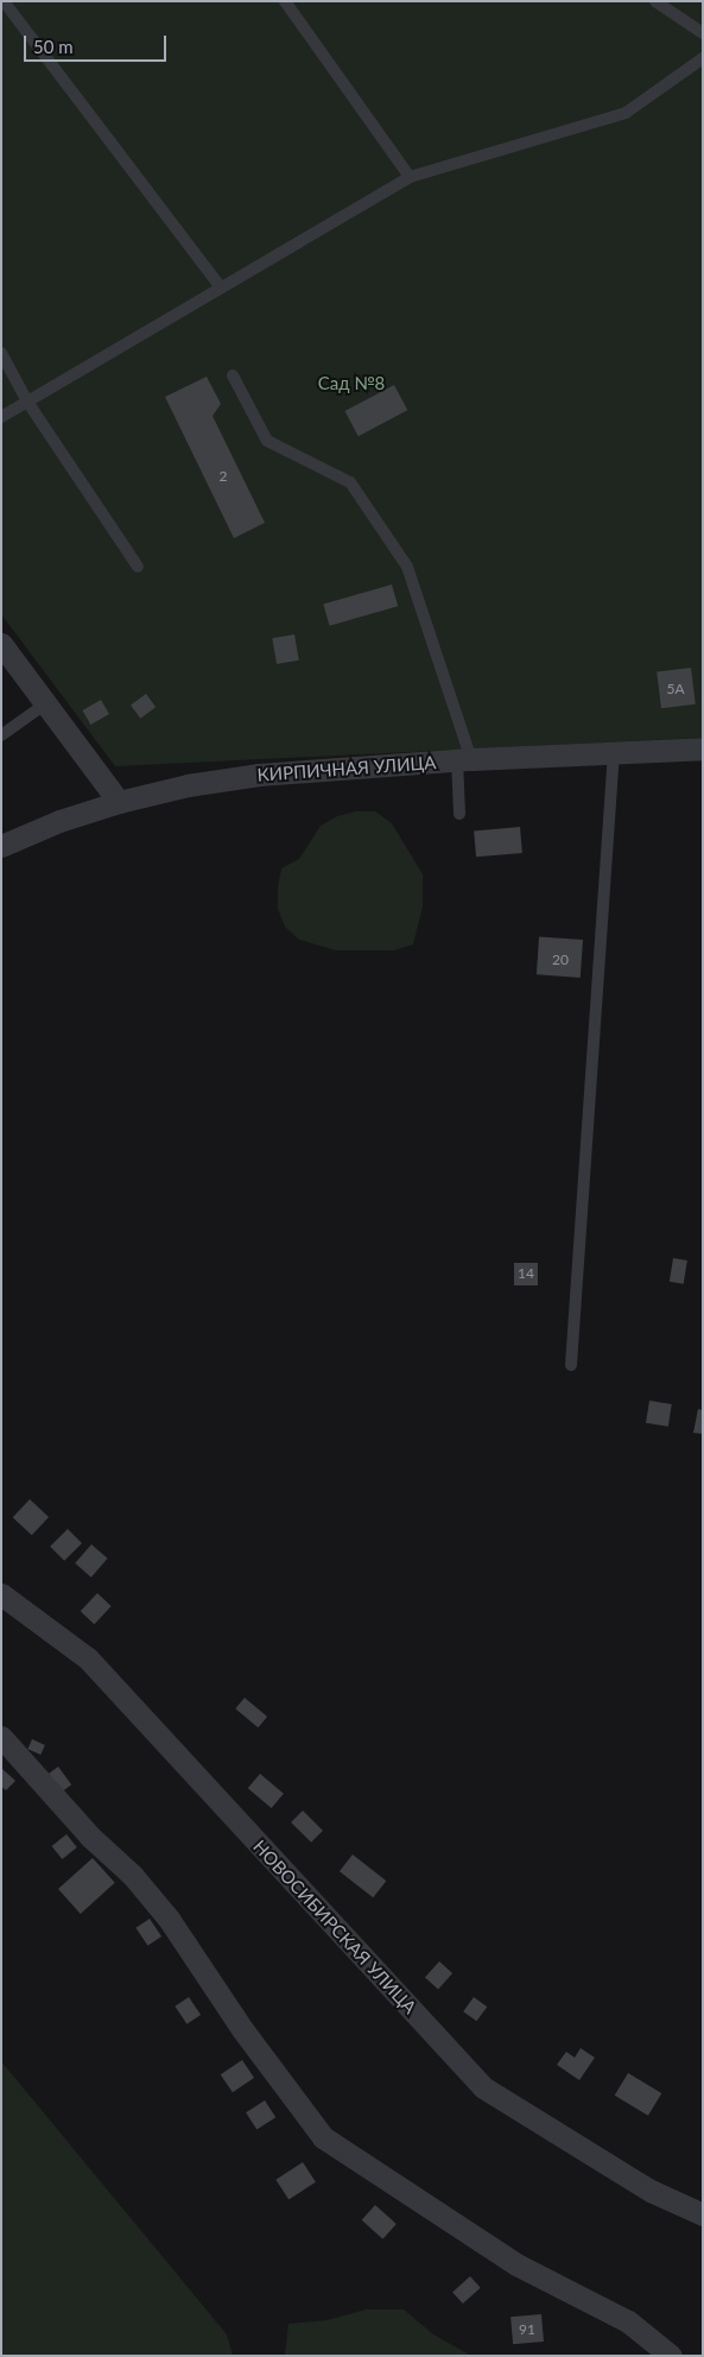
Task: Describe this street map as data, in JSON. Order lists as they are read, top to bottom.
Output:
{
  "streets": {
    "street": ["КИРПИЧНАЯ УЛИЦА", "НОВОСИБИРСКАЯ УЛИЦА"]
  },
  "parks": ["Сад №8"],
  "house_numbers": [
    "2",
    "5А",
    "20",
    "14",
    "91"
  ],
  "scale_bar": "50 m"
}
